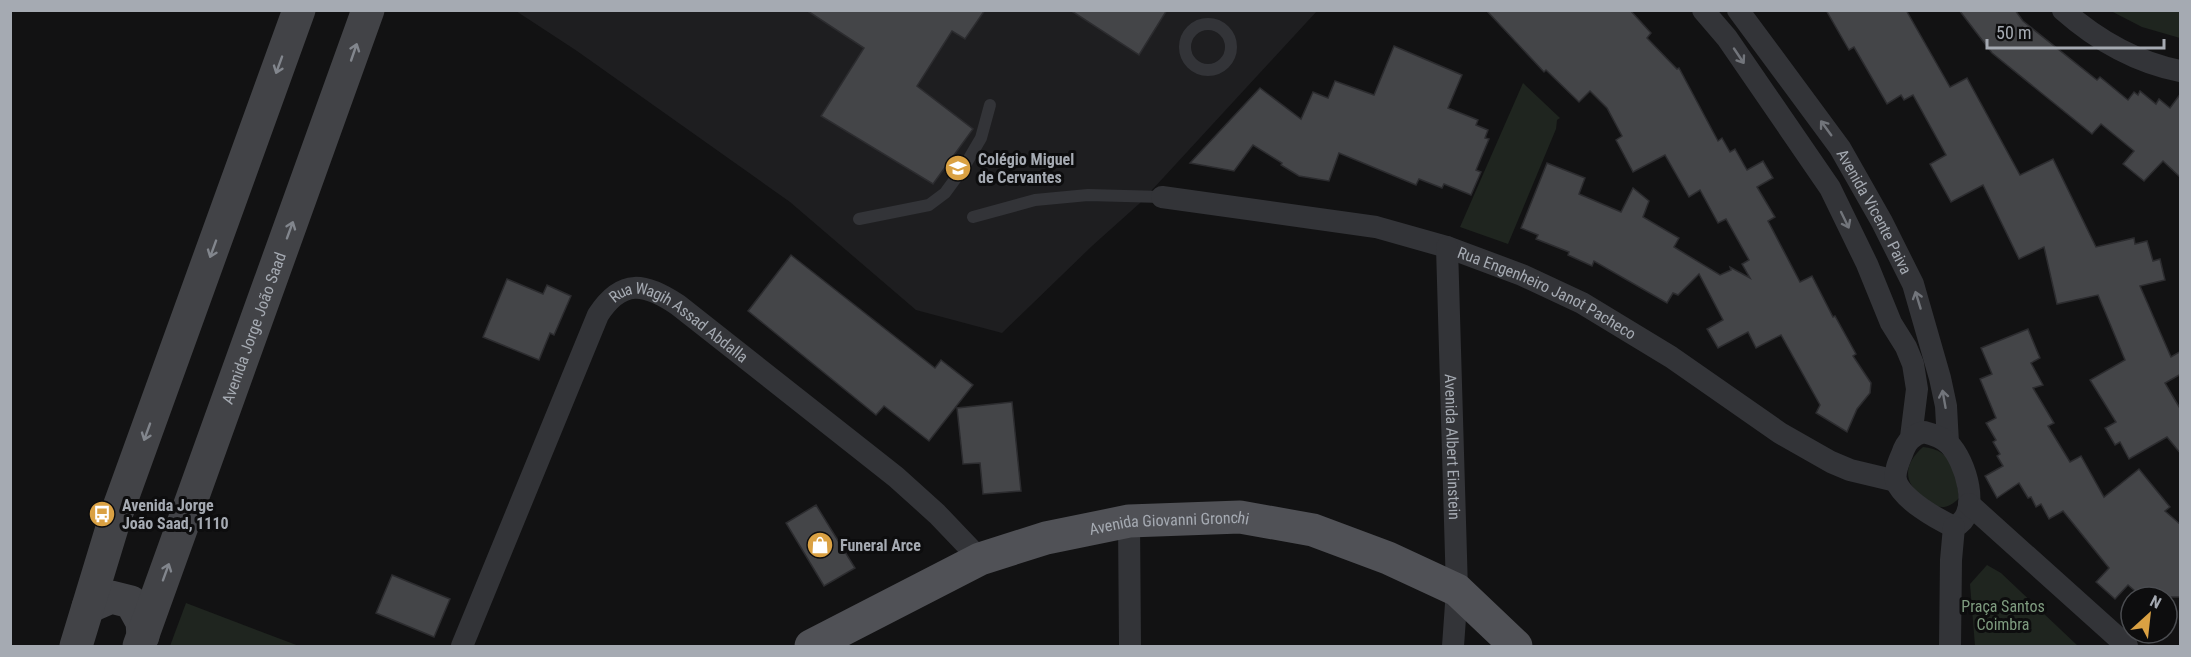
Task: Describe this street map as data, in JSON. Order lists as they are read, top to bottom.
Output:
{
  "streets": {
    "main road": ["Avenida Jorge João Saad", "Avenida Giovanni Gronchi"],
    "street": [
      "Avenida Vicente Paiva",
      "Rua Engenheiro Janot Pacheco",
      "Rua Wagih Assad Abdalla",
      "Avenida Albert Einstein"
    ]
  },
  "crossings": [
    ["Avenida Vicente Paiva", "Rua Engenheiro Janot Pacheco"],
    ["Rua Engenheiro Janot Pacheco", "Avenida Albert Einstein"],
    ["Rua Wagih Assad Abdalla", "Avenida Giovanni Gronchi"],
    ["Avenida Albert Einstein", "Avenida Giovanni Gronchi"]
  ],
  "parks": ["Praça Santos Coimbra"],
  "places": {
    "school or university": ["Colégio Miguel de Cervantes"],
    "bus stop": ["Avenida Jorge João Saad, 1110"],
    "shop": ["Funeral Arce"]
  },
  "scale_bar": "50 m",
  "north": "top right"
}
